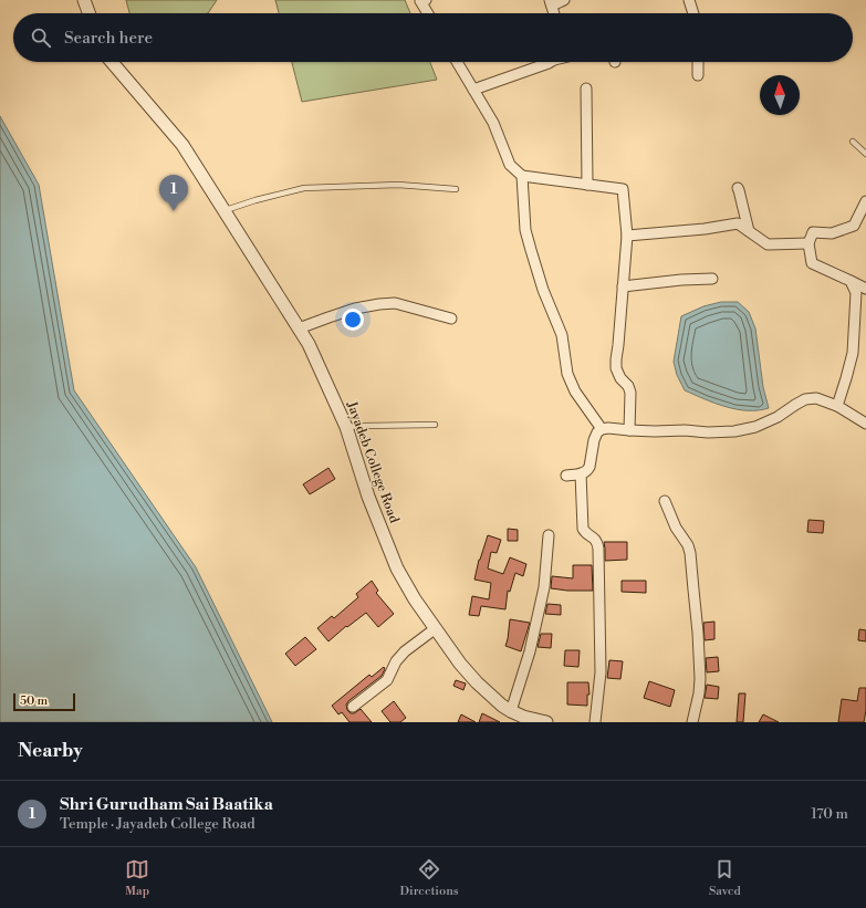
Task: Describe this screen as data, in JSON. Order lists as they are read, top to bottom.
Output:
{
  "streets": {
    "street": ["Jayadeb College Road"]
  },
  "scale_bar": "50 m",
  "north": "top",
  "page": {
    "search": "Search here",
    "pins": "1",
    "scale": "50 m",
    "heading": "Nearby",
    "list": [
      {
        "mark": "1",
        "name": "Shri Gurudham Sai Baatika",
        "note": "Temple · Jayadeb College Road",
        "value": "170 m"
      }
    ],
    "nav": ["Map", "Directions", "Saved"]
  }
}
